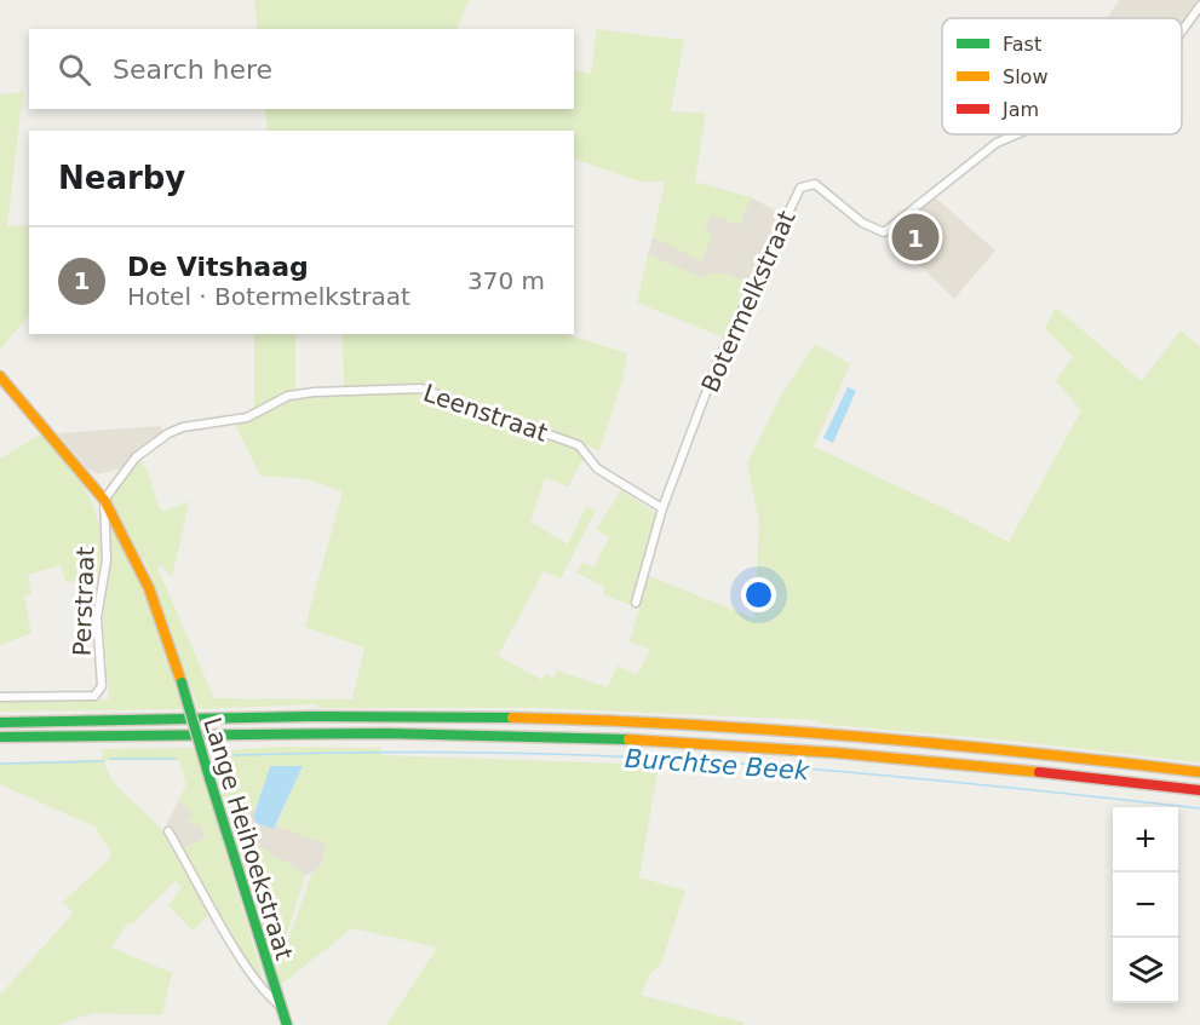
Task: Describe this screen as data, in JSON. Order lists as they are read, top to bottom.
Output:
{
  "streets": {
    "main road": ["Perstraat", "Lange Heihoekstraat"],
    "street": ["Botermelkstraat", "Leenstraat"]
  },
  "crossings": [
    ["Botermelkstraat", "Leenstraat"],
    ["Leenstraat", "Perstraat"],
    ["Perstraat", "Lange Heihoekstraat"]
  ],
  "water": ["Burchtse Beek"],
  "legend": ["Fast", "Slow", "Jam"],
  "page": {
    "search": "Search here",
    "heading": "Nearby",
    "pins": "1",
    "list": [
      {
        "mark": "1",
        "name": "De Vitshaag",
        "note": "Hotel · Botermelkstraat",
        "value": "370 m"
      }
    ],
    "map_buttons": ["+", "−"]
  }
}
